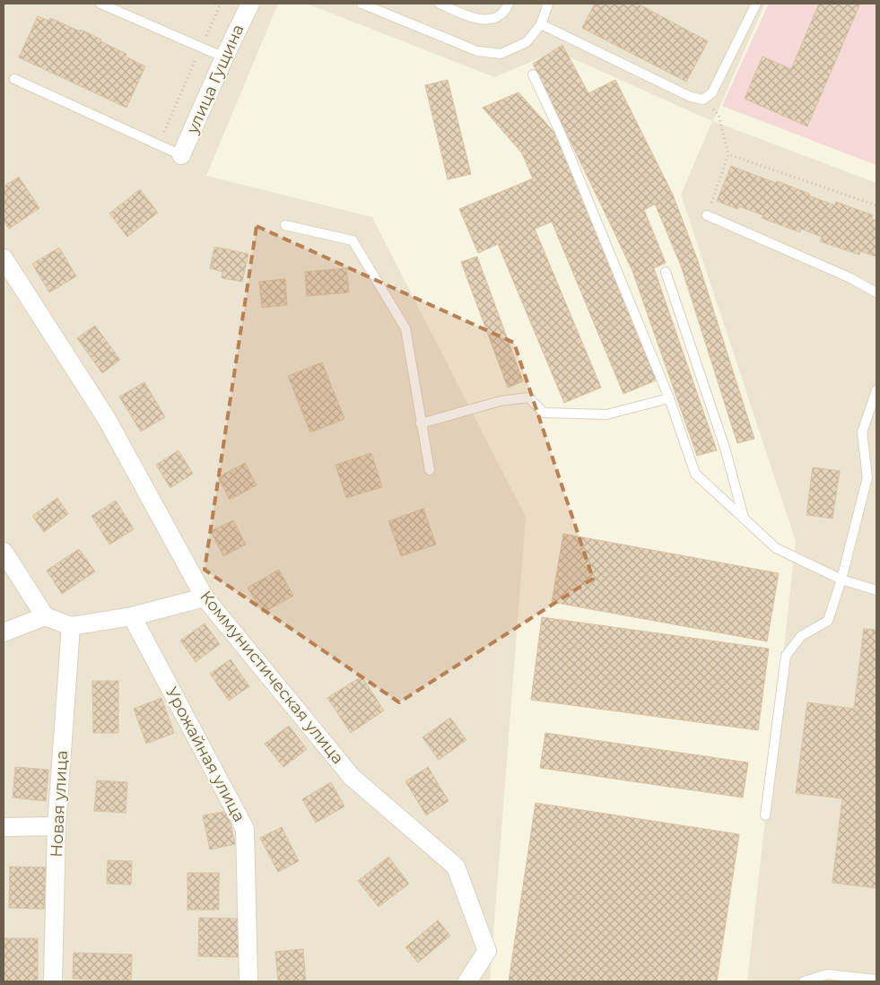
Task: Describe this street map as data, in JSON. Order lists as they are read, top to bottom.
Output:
{
  "streets": {
    "street": [
      "улица Гущина",
      "Коммунистическая улица",
      "Урожайная улица",
      "Новая улица"
    ]
  }
}
